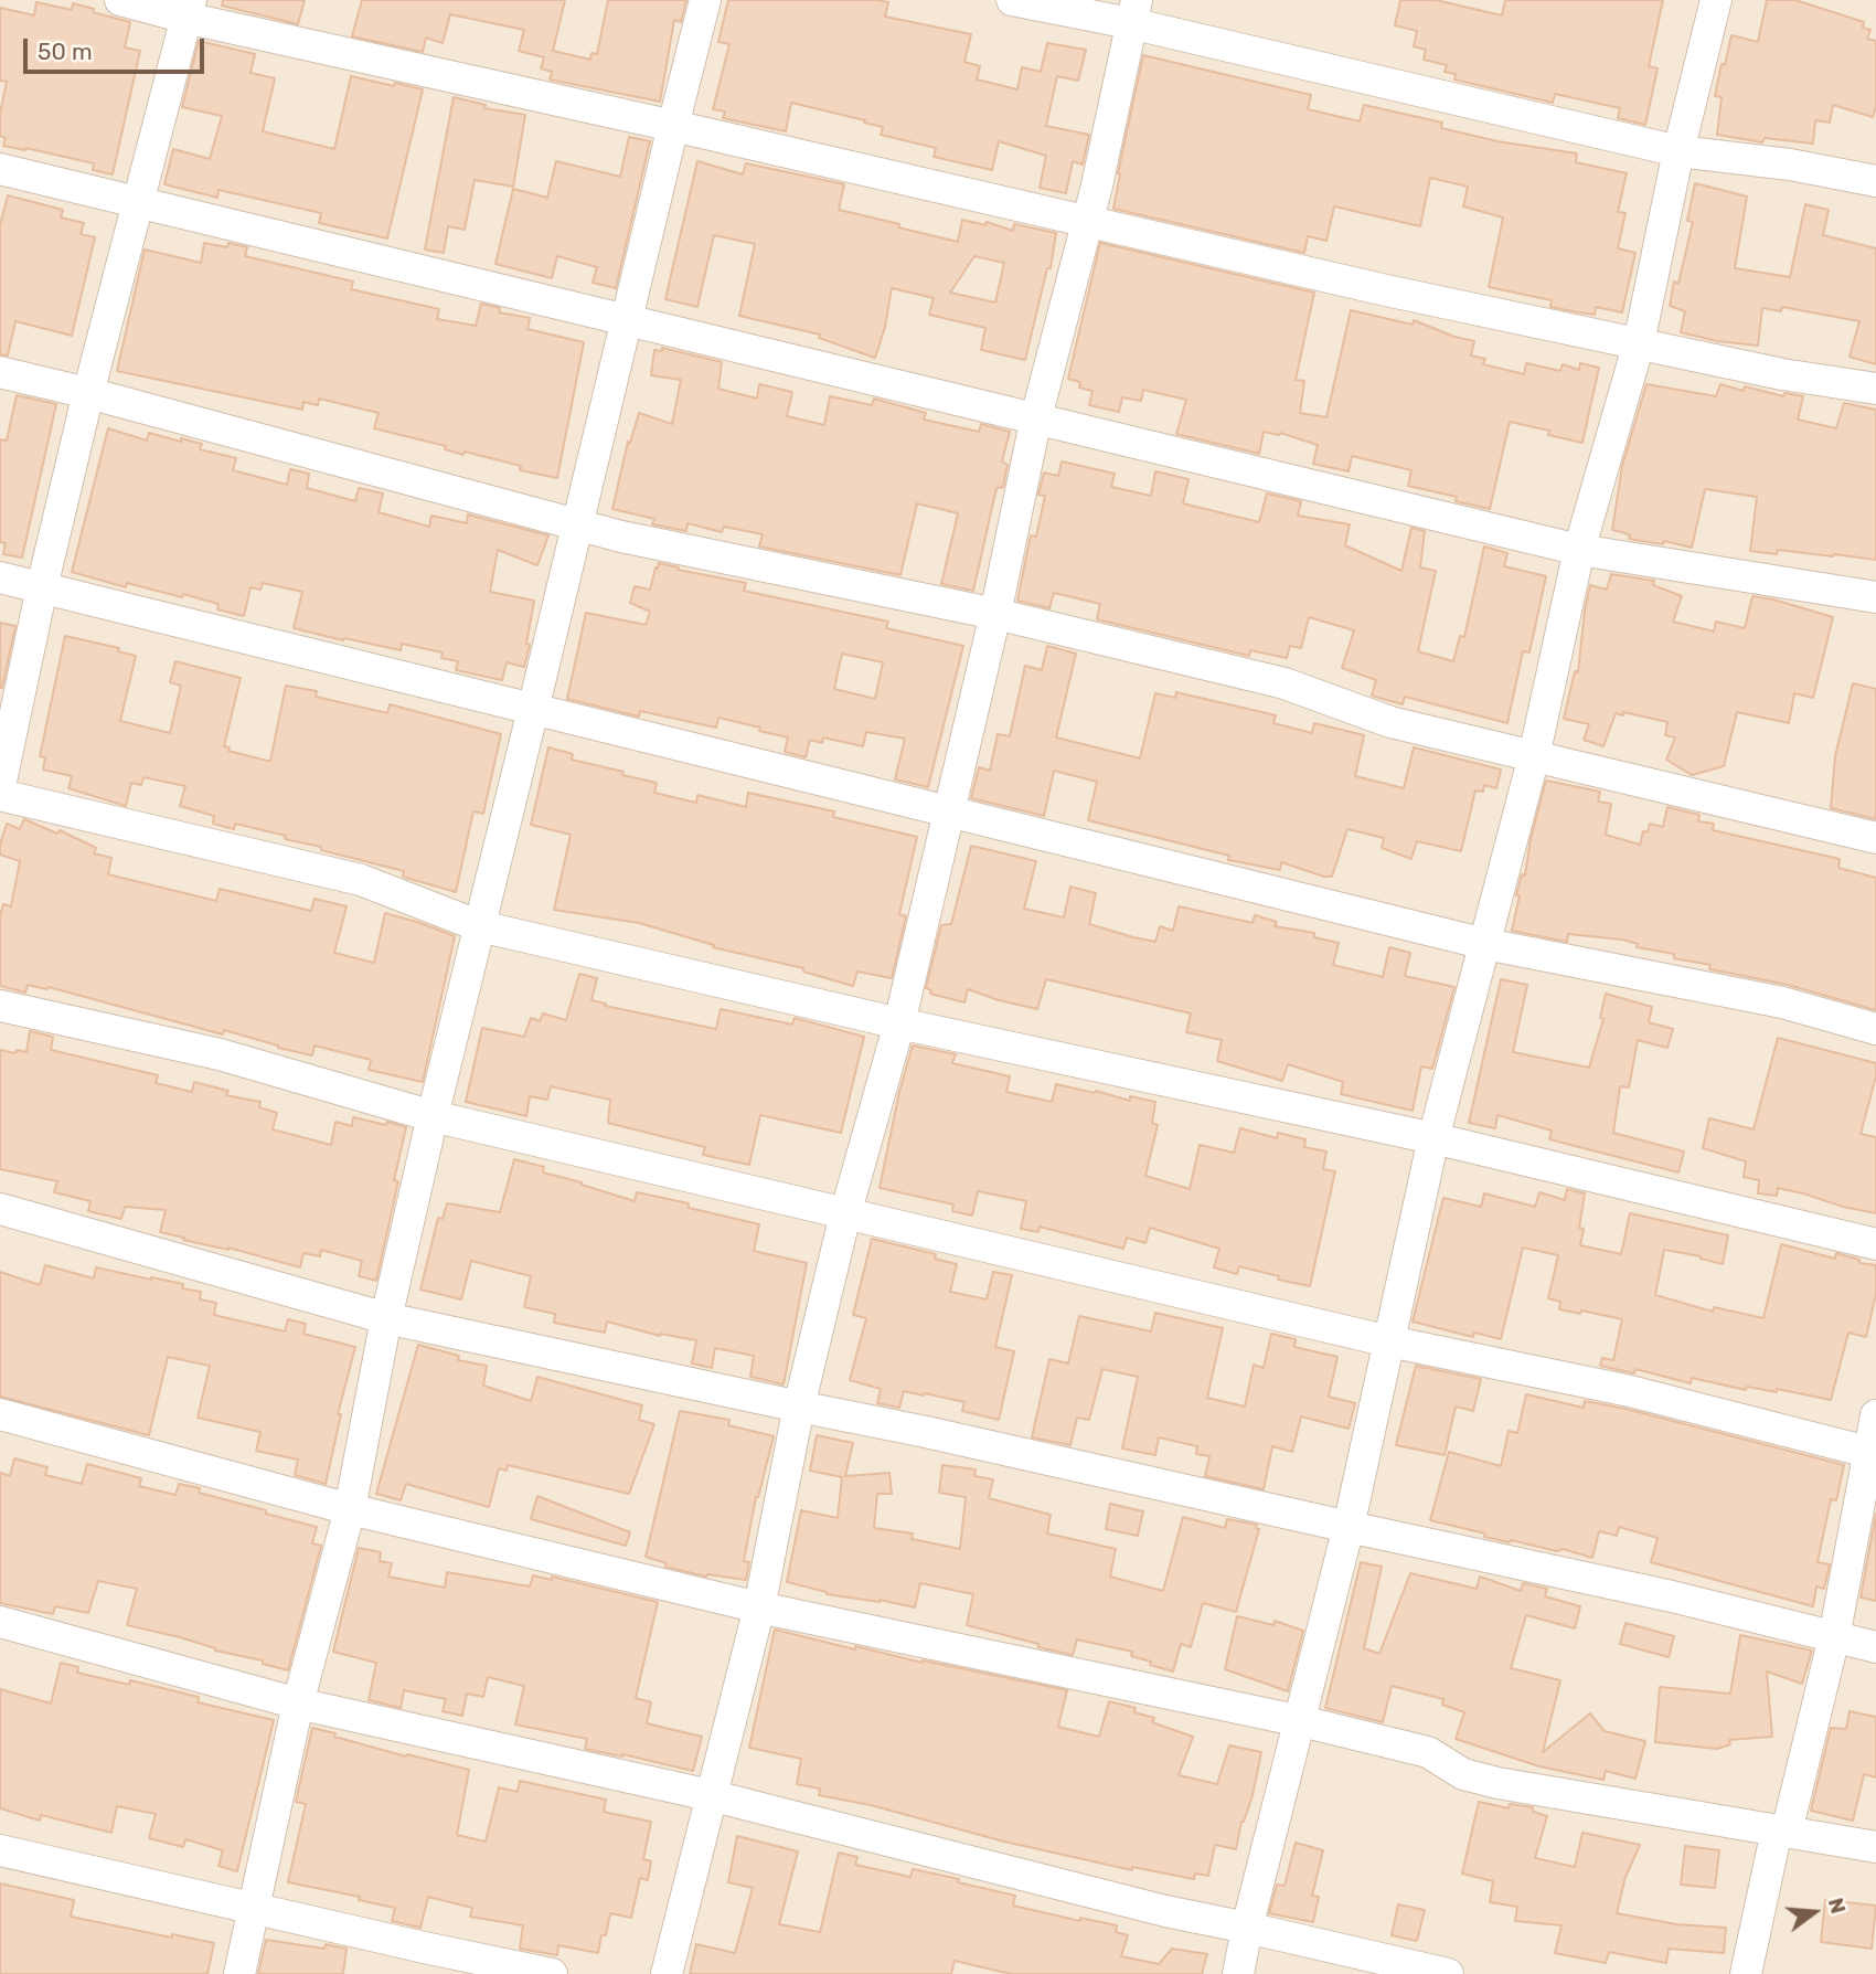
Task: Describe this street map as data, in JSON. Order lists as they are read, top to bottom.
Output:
{
  "scale_bar": "50 m",
  "north": "right"
}
